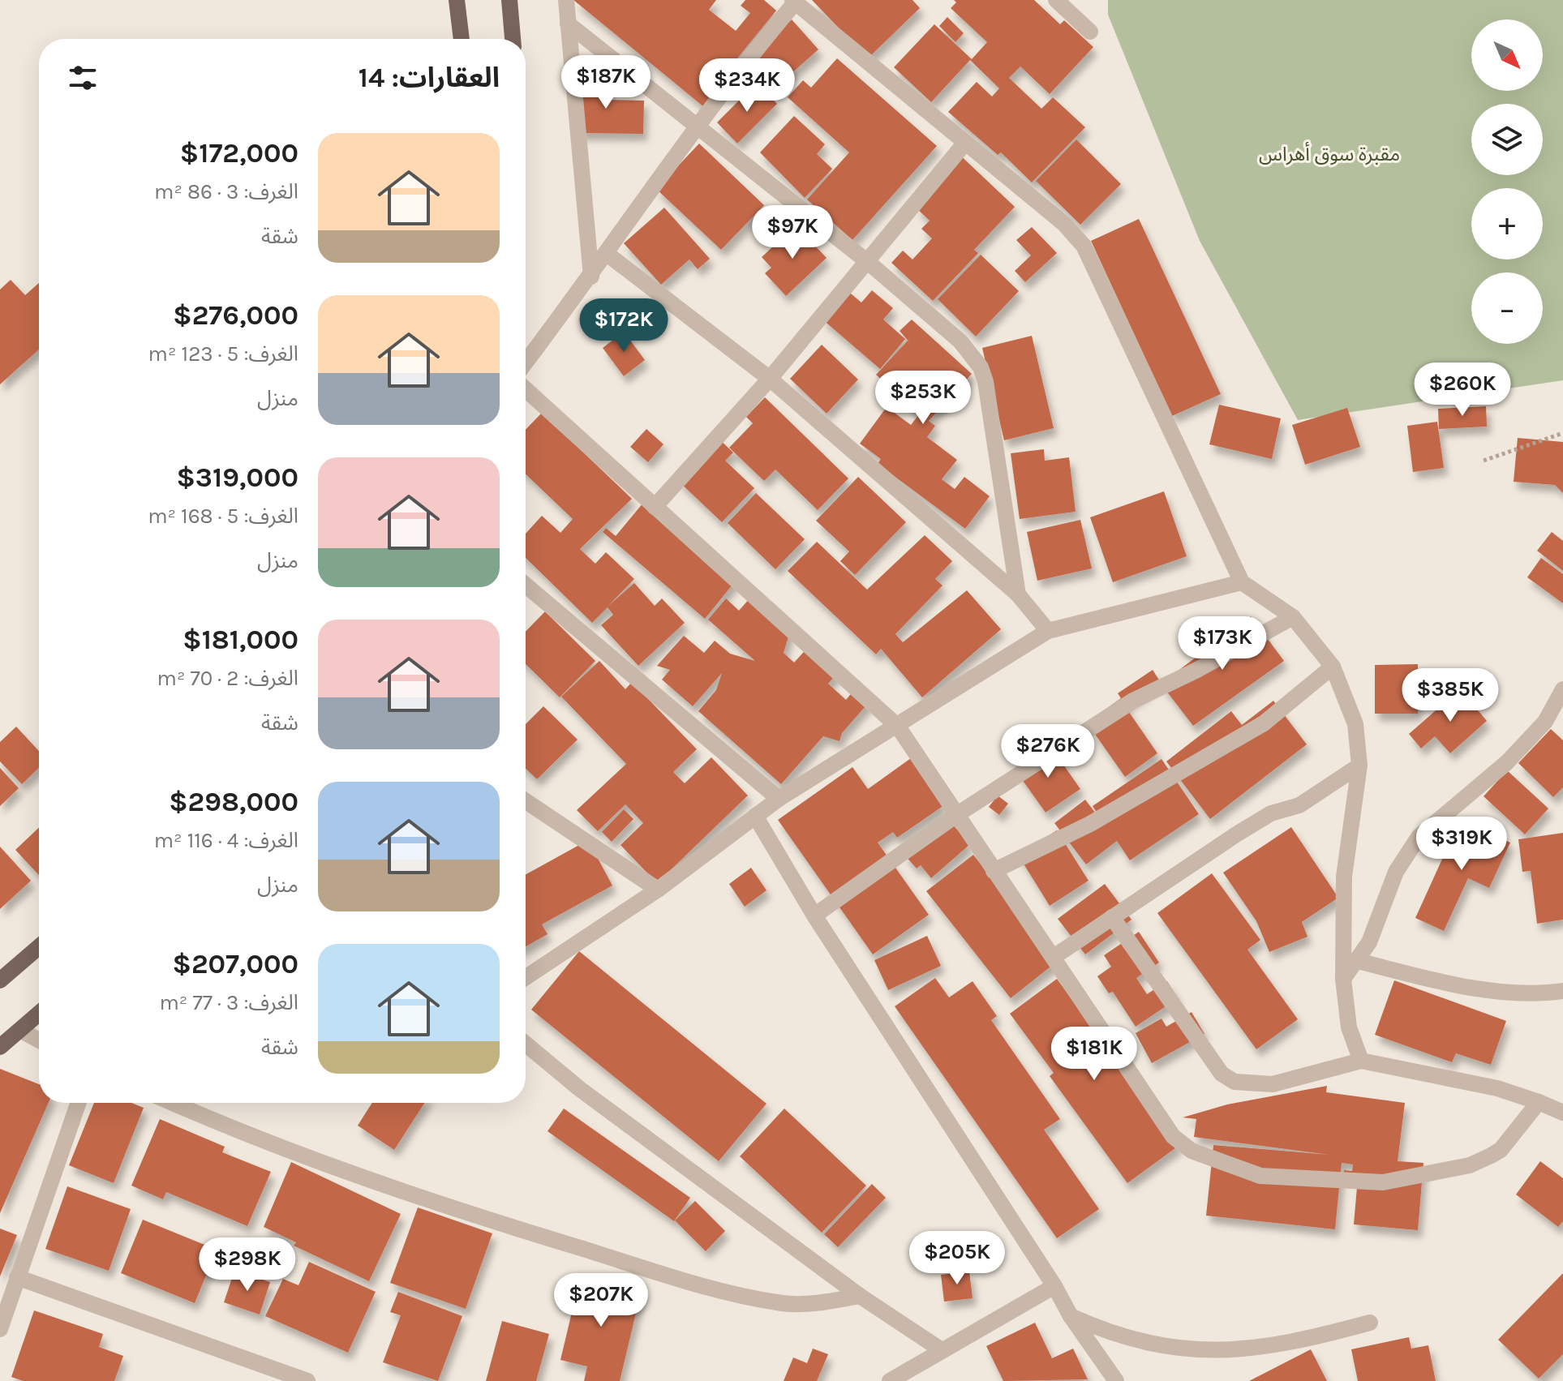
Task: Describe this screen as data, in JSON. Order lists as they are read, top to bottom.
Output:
{
  "parks": ["مقبرة سوق أهراس"],
  "north": "bottom right",
  "page": {
    "map_buttons": ["+", "−"],
    "heading": "العقارات: 14",
    "price": [
      "$187K",
      "$234K",
      "$97K",
      "$172K",
      "$260K",
      "$253K",
      "$173K",
      "$385K",
      "$276K",
      "$319K",
      "$181K",
      "$205K",
      "$298K",
      "$207K"
    ],
    "list": [
      {
        "name": "$172,000",
        "note": "الغرف: 3 · 86 m² · شقة"
      },
      {
        "name": "$276,000",
        "note": "الغرف: 5 · 123 m² · منزل"
      },
      {
        "name": "$319,000",
        "note": "الغرف: 5 · 168 m² · منزل"
      },
      {
        "name": "$181,000",
        "note": "الغرف: 2 · 70 m² · شقة"
      },
      {
        "name": "$298,000",
        "note": "الغرف: 4 · 116 m² · منزل"
      },
      {
        "name": "$207,000",
        "note": "الغرف: 3 · 77 m² · شقة"
      }
    ]
  }
}
